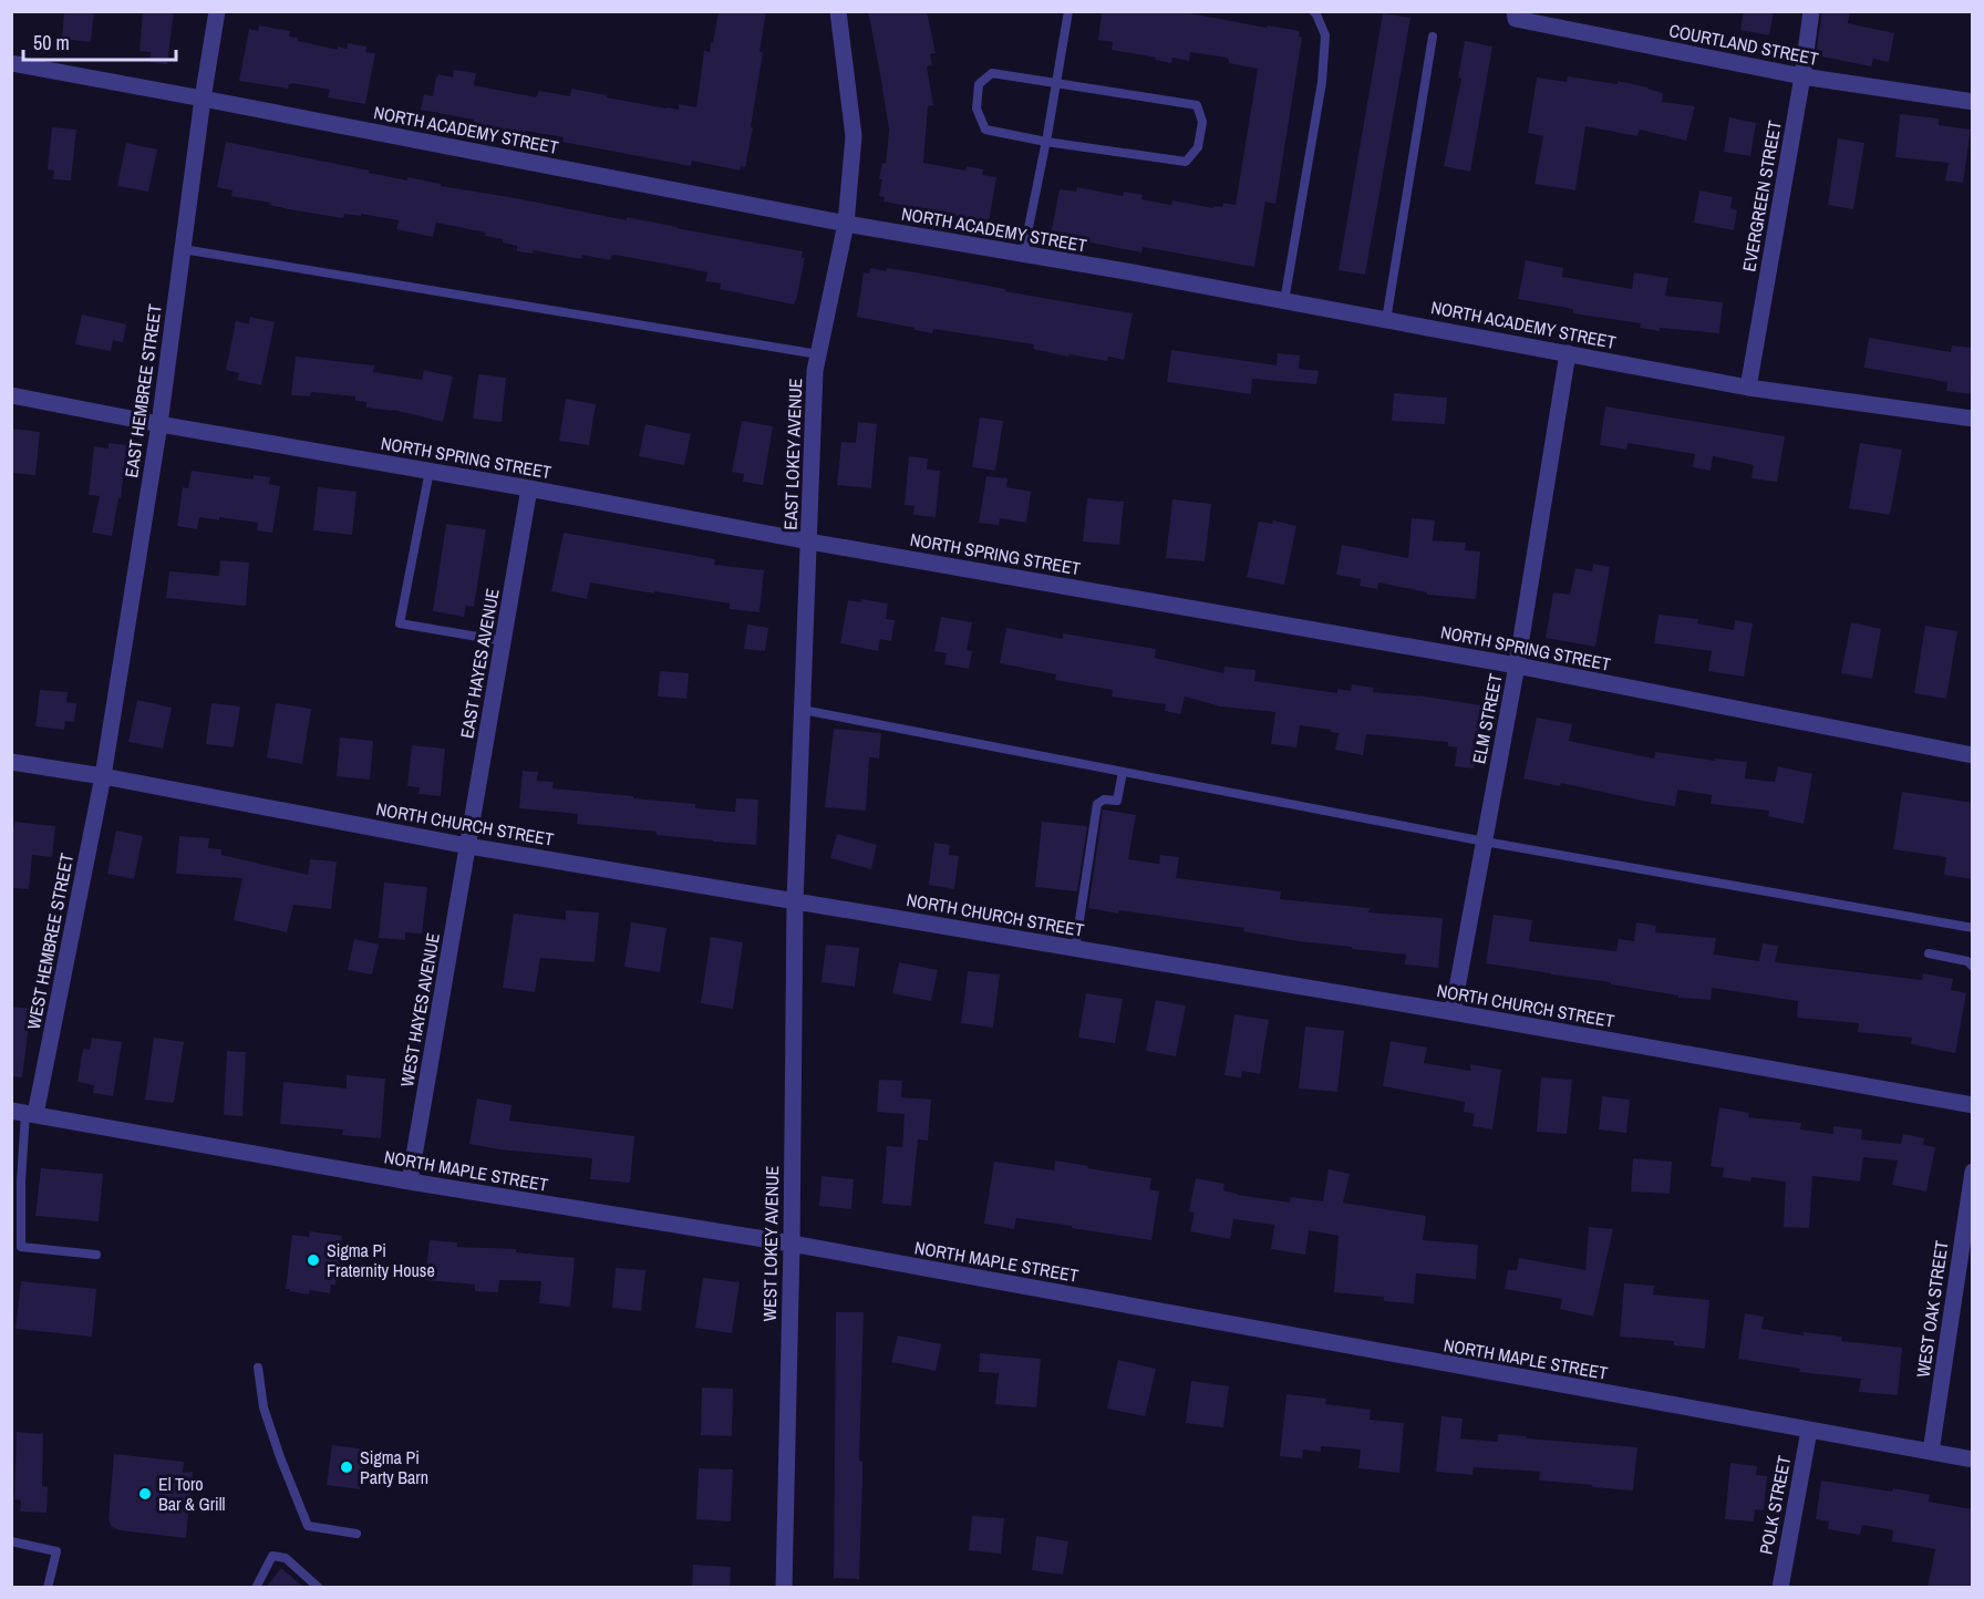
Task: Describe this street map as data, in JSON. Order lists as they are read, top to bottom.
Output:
{
  "streets": {
    "street": [
      "COURTLAND STREET",
      "NORTH ACADEMY STREET",
      "EVERGREEN STREET",
      "EAST HEMBREE STREET",
      "EAST LOKEY AVENUE",
      "NORTH SPRING STREET",
      "EAST HAYES AVENUE",
      "ELM STREET",
      "NORTH CHURCH STREET",
      "WEST HEMBREE STREET",
      "WEST HAYES AVENUE",
      "NORTH MAPLE STREET",
      "WEST LOKEY AVENUE",
      "WEST OAK STREET",
      "POLK STREET"
    ]
  },
  "crossings": [
    ["COURTLAND STREET", "EVERGREEN STREET"],
    ["NORTH ACADEMY STREET", "EVERGREEN STREET"],
    ["NORTH ACADEMY STREET", "EAST HEMBREE STREET"],
    ["NORTH ACADEMY STREET", "EAST LOKEY AVENUE"],
    ["NORTH ACADEMY STREET", "ELM STREET"],
    ["EAST HEMBREE STREET", "NORTH SPRING STREET"],
    ["EAST HEMBREE STREET", "NORTH CHURCH STREET"],
    ["EAST HEMBREE STREET", "WEST HEMBREE STREET"],
    ["EAST LOKEY AVENUE", "NORTH SPRING STREET"],
    ["EAST LOKEY AVENUE", "NORTH CHURCH STREET"],
    ["EAST LOKEY AVENUE", "WEST LOKEY AVENUE"],
    ["NORTH SPRING STREET", "EAST HAYES AVENUE"],
    ["NORTH SPRING STREET", "ELM STREET"],
    ["EAST HAYES AVENUE", "NORTH CHURCH STREET"],
    ["EAST HAYES AVENUE", "WEST HAYES AVENUE"],
    ["ELM STREET", "NORTH CHURCH STREET"],
    ["NORTH CHURCH STREET", "WEST HEMBREE STREET"],
    ["NORTH CHURCH STREET", "WEST HAYES AVENUE"],
    ["NORTH CHURCH STREET", "WEST LOKEY AVENUE"],
    ["WEST HEMBREE STREET", "NORTH MAPLE STREET"],
    ["WEST HAYES AVENUE", "NORTH MAPLE STREET"],
    ["NORTH MAPLE STREET", "WEST LOKEY AVENUE"],
    ["NORTH MAPLE STREET", "WEST OAK STREET"],
    ["NORTH MAPLE STREET", "POLK STREET"]
  ],
  "places": ["Sigma Pi Fraternity House", "Sigma Pi Party Barn", "El Toro Bar & Grill"],
  "scale_bar": "50 m"
}
